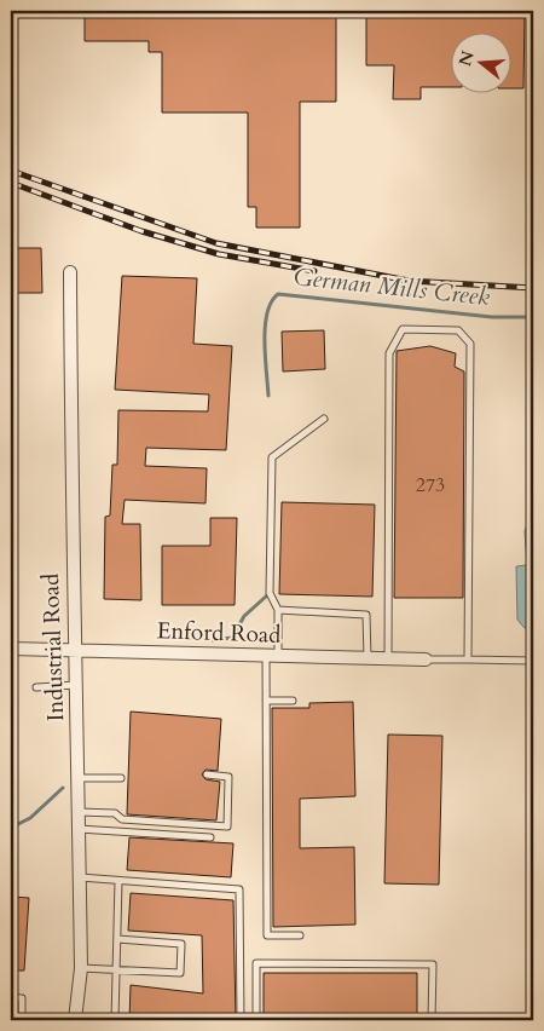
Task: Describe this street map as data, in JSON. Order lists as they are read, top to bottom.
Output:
{
  "streets": {
    "street": ["Enford Road", "Industrial Road"]
  },
  "crossings": [
    ["Enford Road", "Industrial Road"]
  ],
  "water": ["German Mills Creek"],
  "house_numbers": ["273"],
  "north": "left"
}
